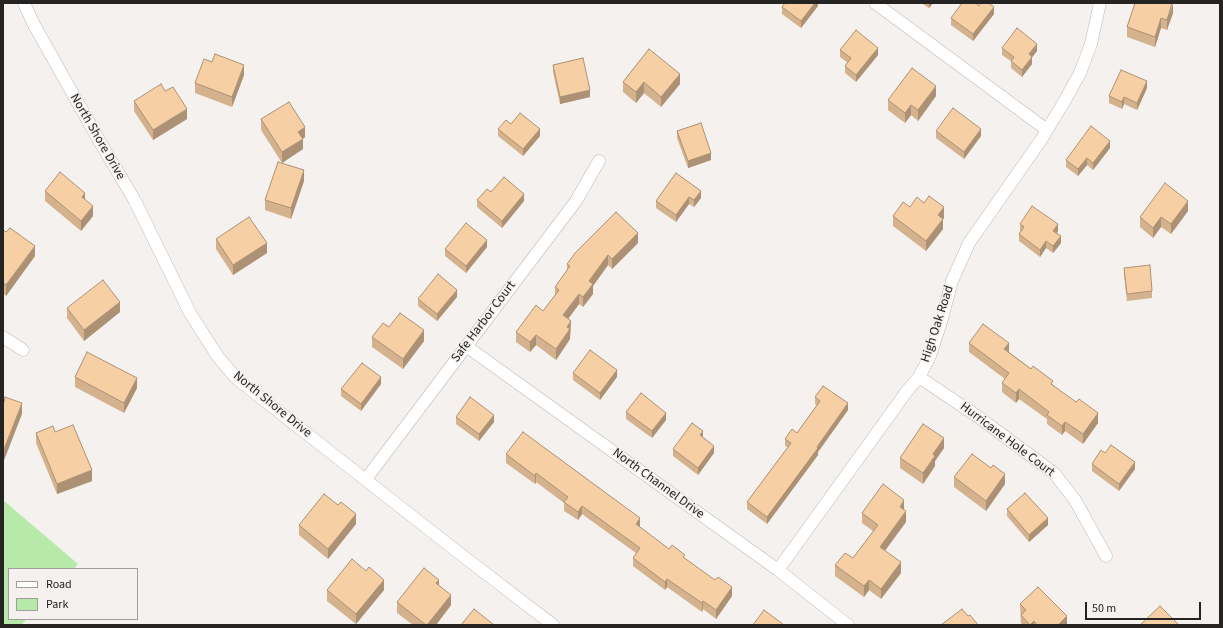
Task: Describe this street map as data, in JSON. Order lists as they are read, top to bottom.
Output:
{
  "streets": {
    "street": [
      "North Shore Drive",
      "Safe Harbor Court",
      "High Oak Road",
      "Hurricane Hole Court",
      "North Channel Drive"
    ]
  },
  "crossings": [
    ["North Shore Drive", "Safe Harbor Court"],
    ["Safe Harbor Court", "North Channel Drive"],
    ["High Oak Road", "Hurricane Hole Court"],
    ["High Oak Road", "North Channel Drive"]
  ],
  "legend": ["Road", "Park"],
  "scale_bar": "50 m"
}
